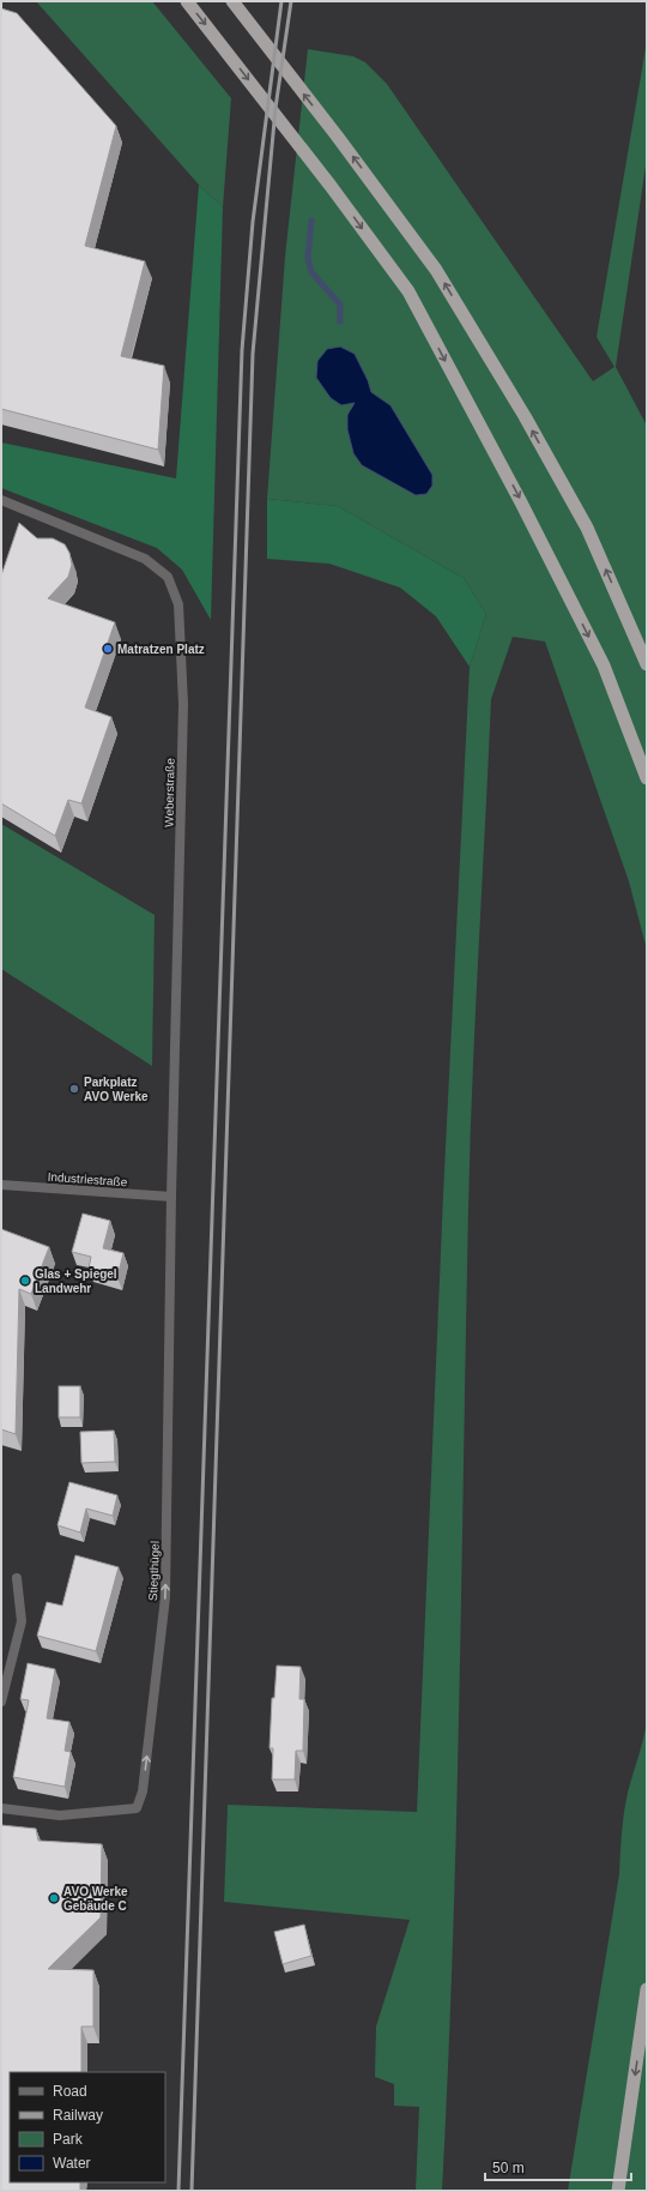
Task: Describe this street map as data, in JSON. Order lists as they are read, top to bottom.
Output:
{
  "streets": {
    "street": ["Weberstraße", "Industriestraße", "Stiegthügel"]
  },
  "crossings": [
    ["Weberstraße", "Industriestraße"],
    ["Weberstraße", "Stiegthügel"],
    ["Industriestraße", "Stiegthügel"]
  ],
  "one_way": ["Stiegthügel"],
  "places": [
    "Matratzen Platz",
    "Parkplatz AVO Werke",
    "Glas + Spiegel Landwehr",
    "AVO Werke Gebäude C"
  ],
  "legend": [
    "Road",
    "Railway",
    "Park",
    "Water"
  ],
  "scale_bar": "50 m"
}
